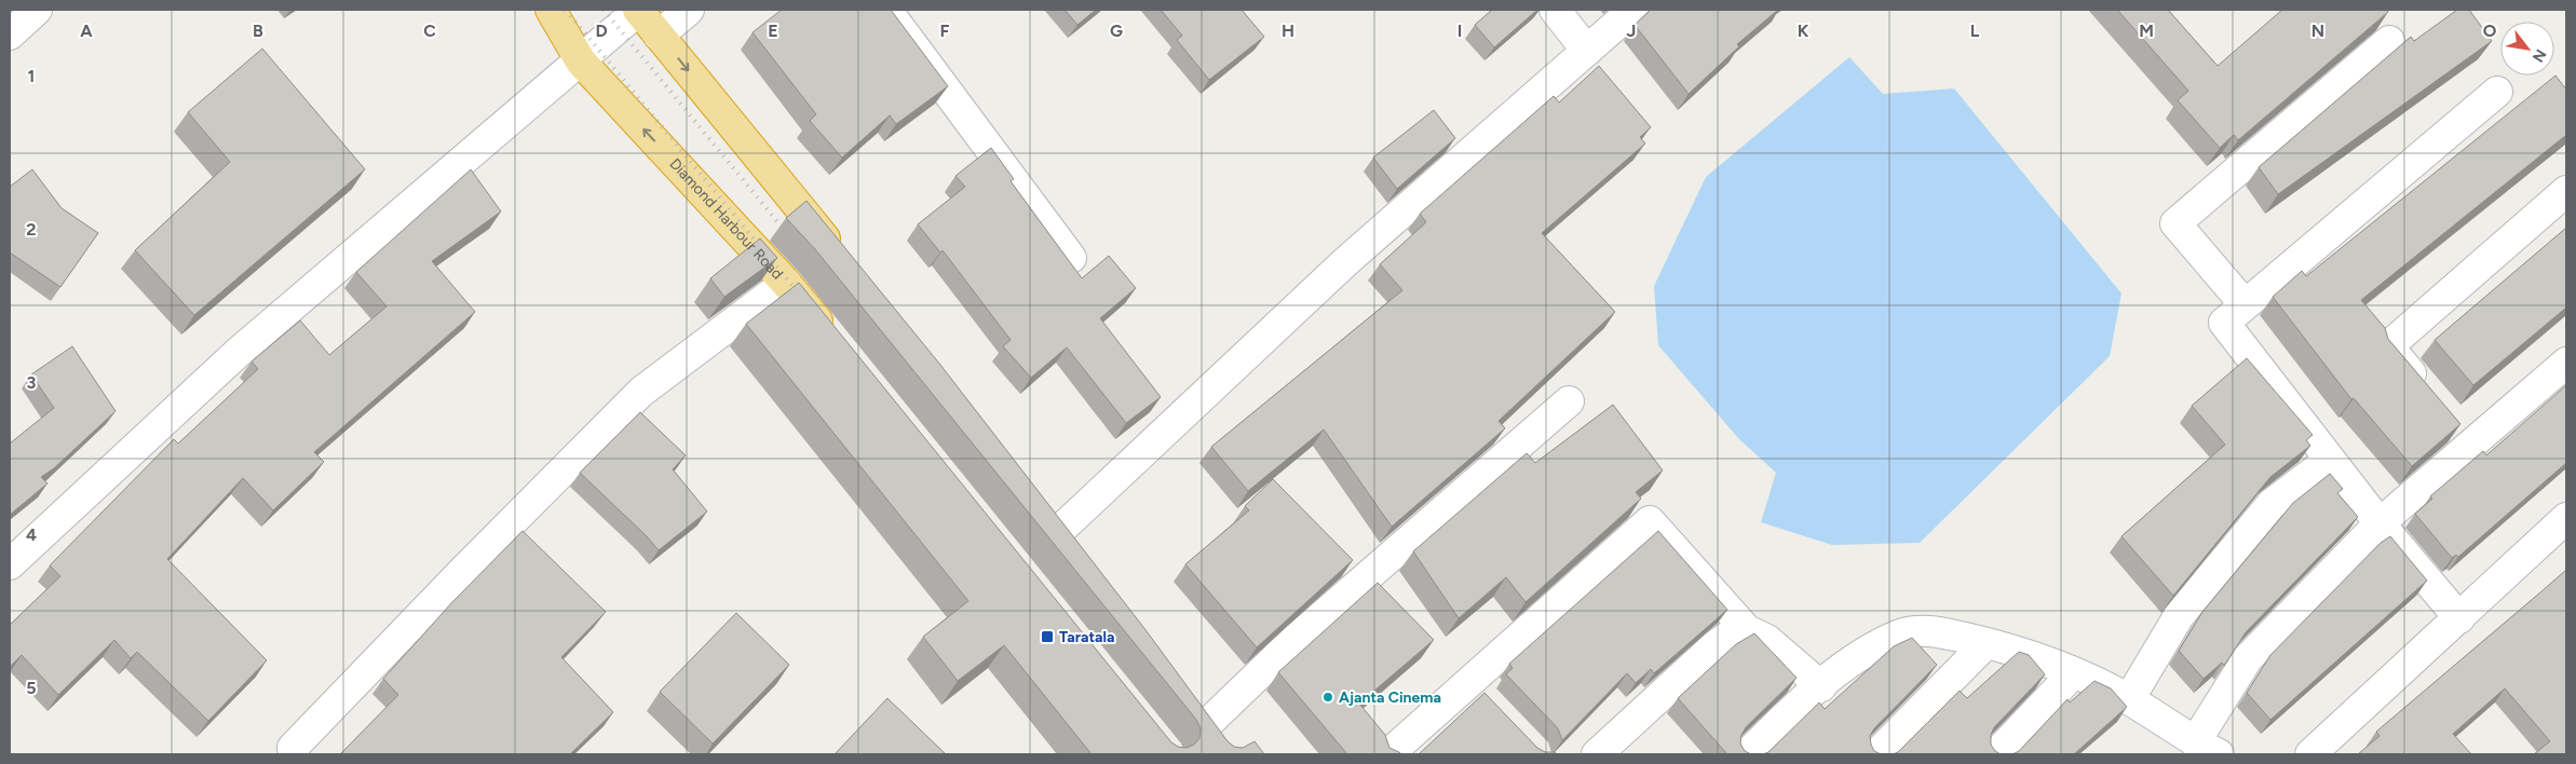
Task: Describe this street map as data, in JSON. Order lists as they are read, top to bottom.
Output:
{
  "streets": {
    "highway": ["Diamond Harbour Road"]
  },
  "places": {
    "transit": ["Taratala"],
    "other": ["Ajanta Cinema"]
  },
  "north": "bottom right",
  "grid": {
    "columns": [
      "A",
      "B",
      "C",
      "D",
      "E",
      "F",
      "G",
      "H",
      "I",
      "J",
      "K",
      "L",
      "M",
      "N",
      "O"
    ],
    "rows": [
      "1",
      "2",
      "3",
      "4",
      "5"
    ]
  }
}
